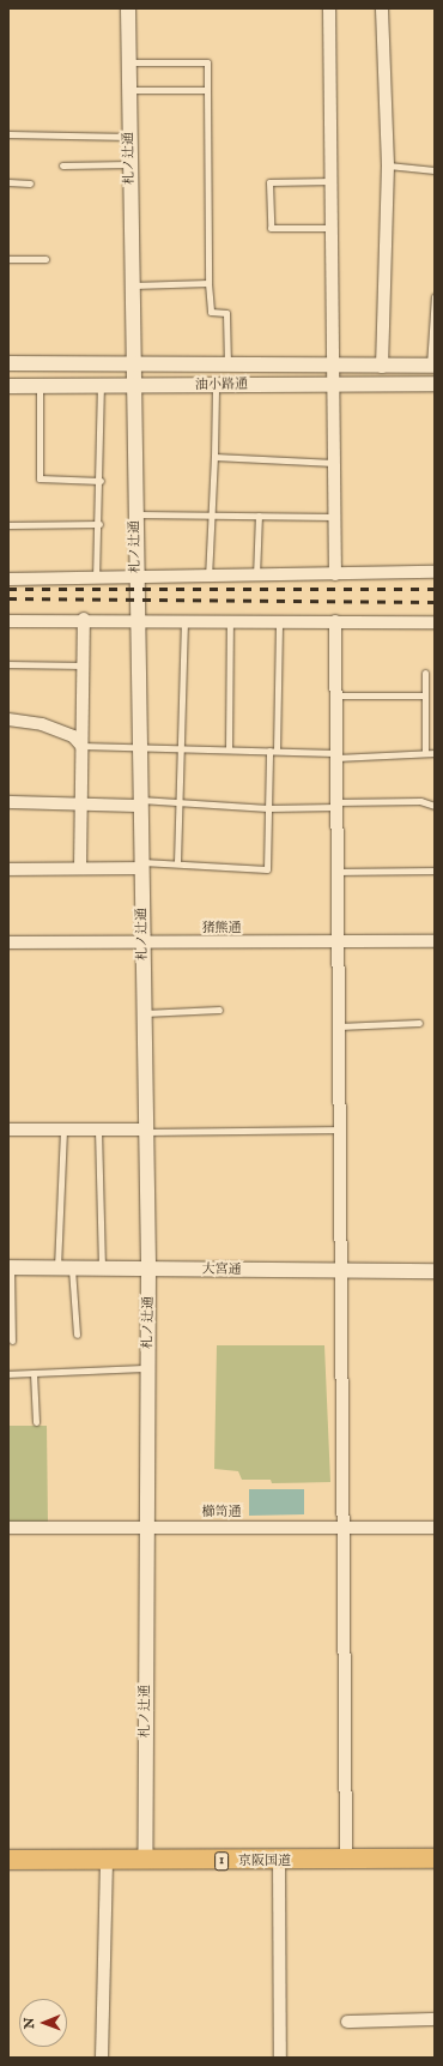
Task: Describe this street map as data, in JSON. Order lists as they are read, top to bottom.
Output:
{
  "streets": {
    "highway": ["1", "京阪国道"],
    "street": [
      "札ノ辻通",
      "油小路通",
      "猪熊通",
      "大宮通",
      "櫛笥通"
    ]
  },
  "crossings": [
    ["札ノ辻通", "油小路通"],
    ["札ノ辻通", "猪熊通"],
    ["札ノ辻通", "大宮通"],
    ["札ノ辻通", "櫛笥通"],
    ["札ノ辻通", "京阪国道"]
  ],
  "north": "left"
}
